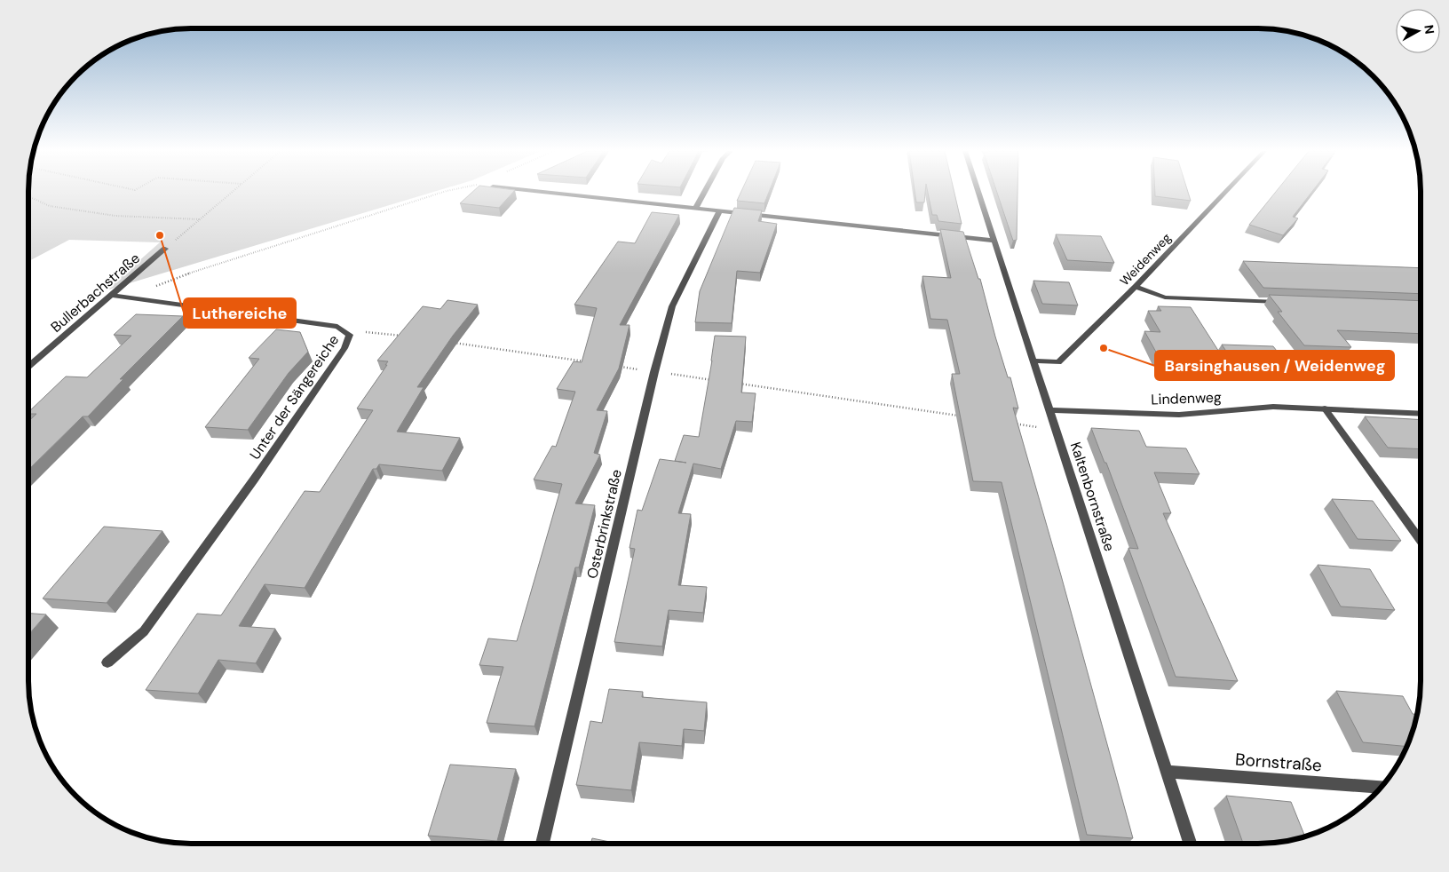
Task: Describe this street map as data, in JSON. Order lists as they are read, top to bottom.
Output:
{
  "streets": {
    "street": [
      "Weidenweg",
      "Bullerbachstraße",
      "Unter der Sängereiche",
      "Lindenweg",
      "Kaltenbornstraße",
      "Osterbrinkstraße",
      "Bornstraße"
    ]
  },
  "crossings": [
    ["Weidenweg", "Kaltenbornstraße"],
    ["Bullerbachstraße", "Unter der Sängereiche"],
    ["Lindenweg", "Kaltenbornstraße"],
    ["Kaltenbornstraße", "Bornstraße"]
  ],
  "places": ["Luthereiche", "Barsinghausen / Weidenweg"],
  "north": "right"
}
